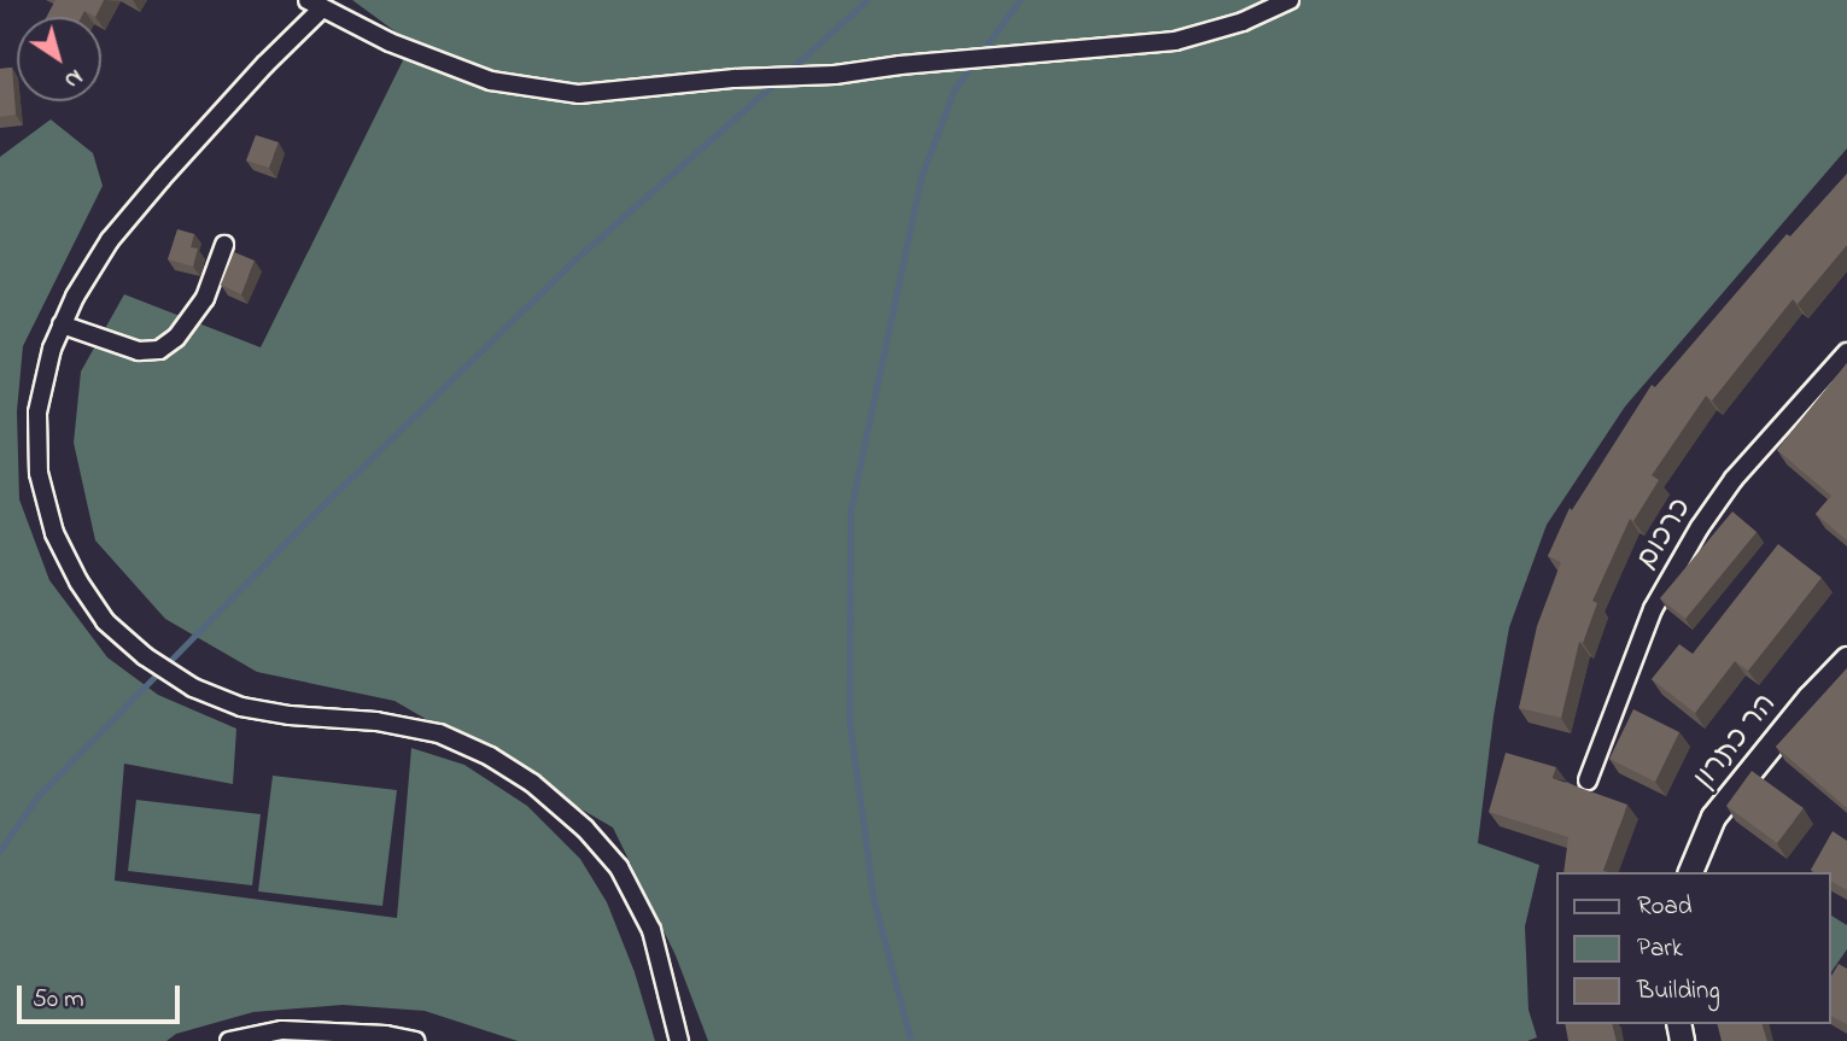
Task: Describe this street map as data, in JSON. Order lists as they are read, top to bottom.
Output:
{
  "streets": {
    "street": ["כרכום", "הר כתרון"]
  },
  "legend": ["Road", "Park", "Building"],
  "scale_bar": "50 m",
  "north": "bottom right"
}
